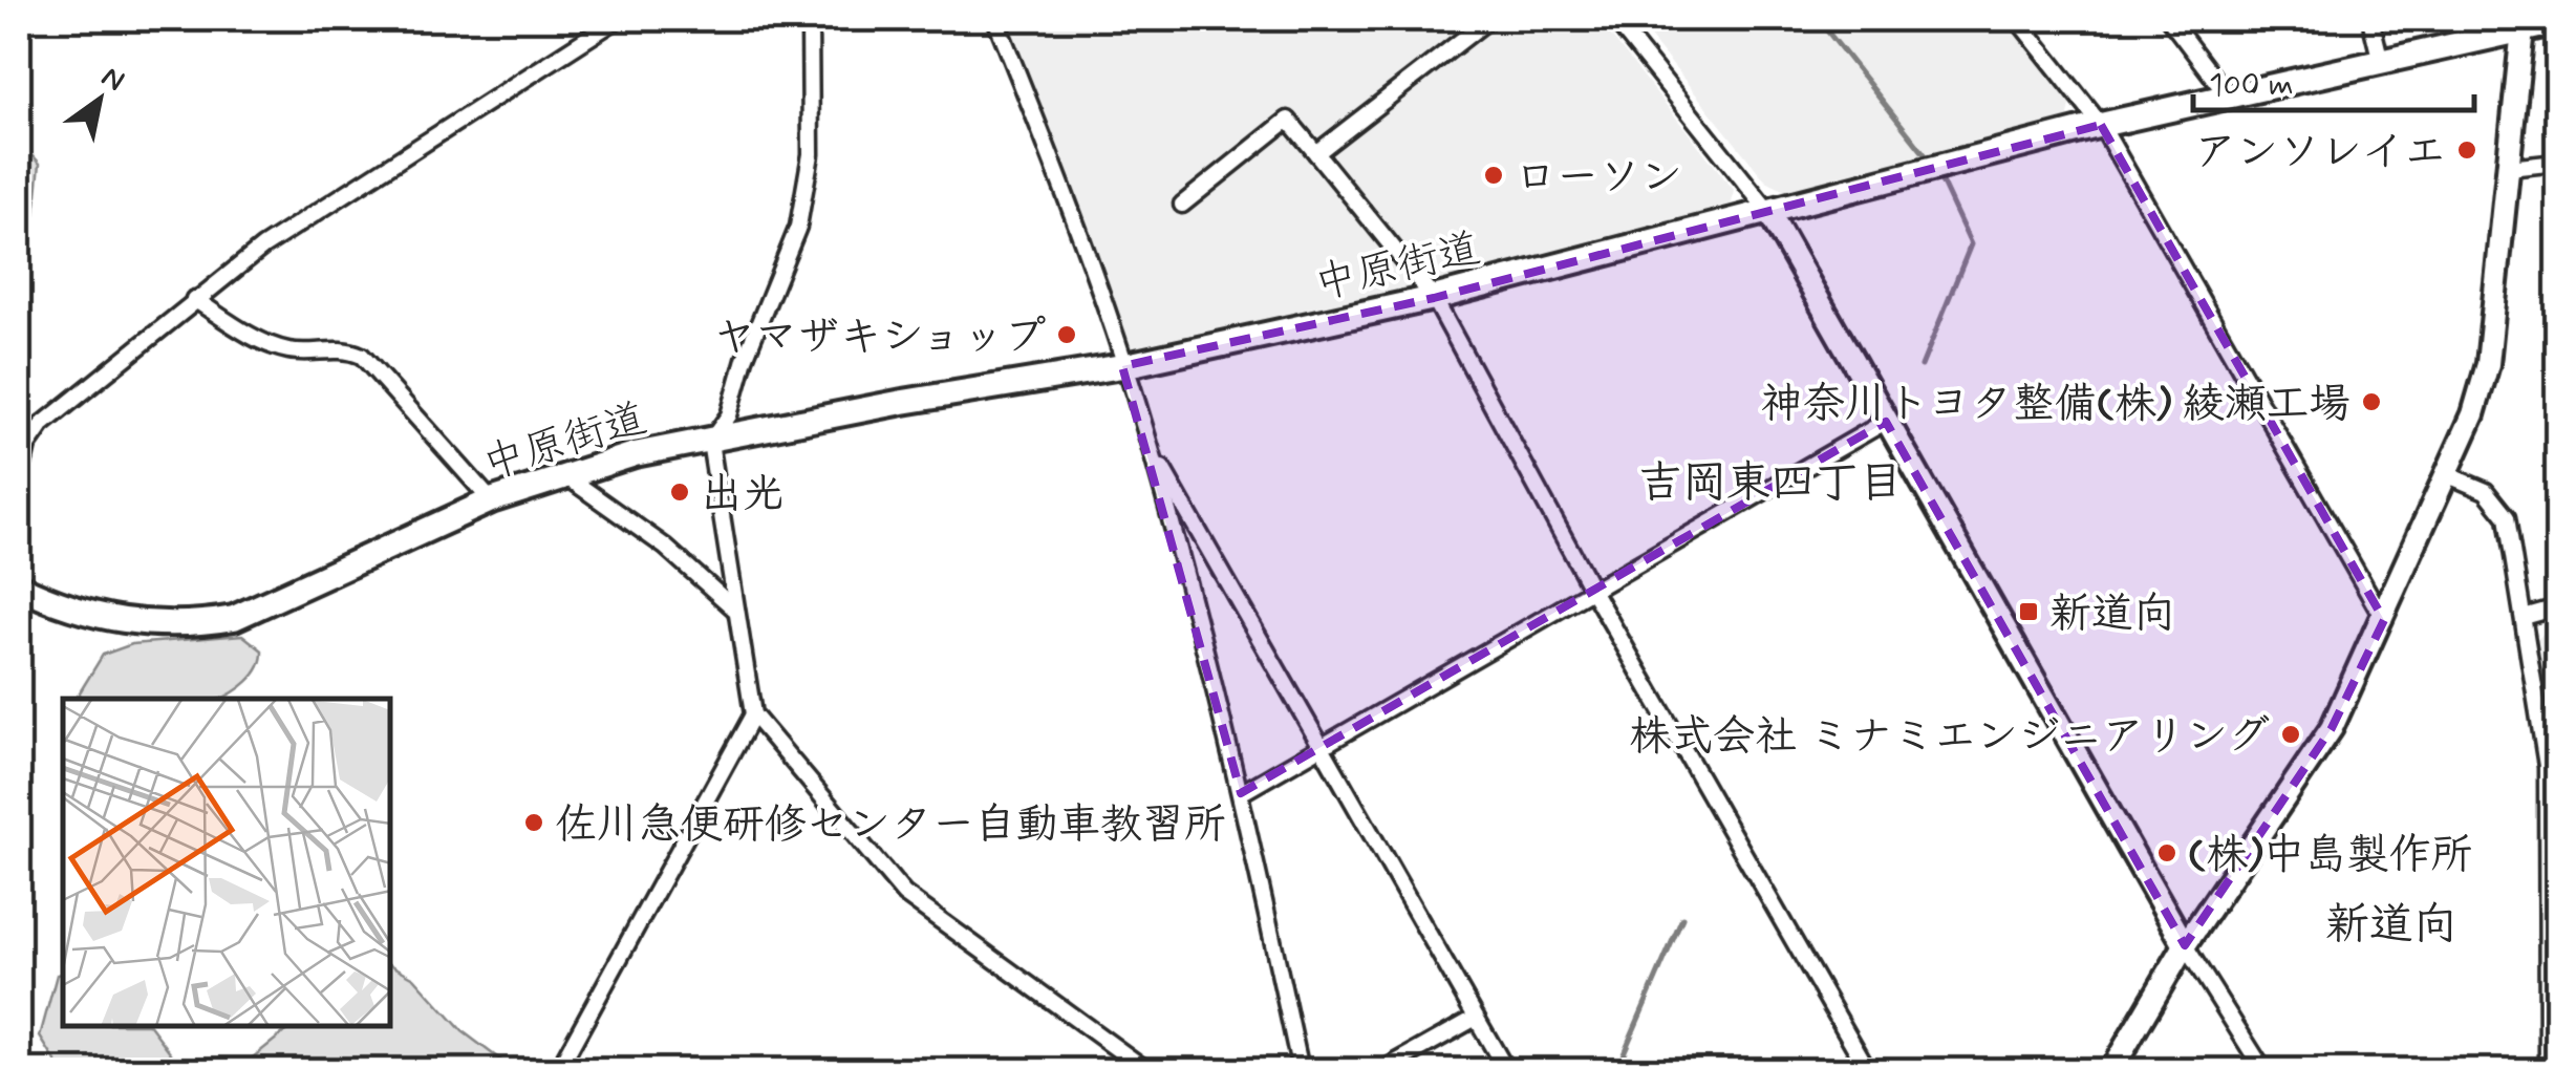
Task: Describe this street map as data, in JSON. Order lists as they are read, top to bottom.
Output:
{
  "streets": {
    "main road": ["中原街道"]
  },
  "districts": ["吉岡東四丁目", "新道向"],
  "places": {
    "other": [
      "アンソレイエ",
      "ローソン",
      "ヤマザキショップ",
      "神奈川トヨタ整備(株) 綾瀬工場",
      "出光",
      "株式会社 ミナミエンジニアリング",
      "佐川急便研修センター自動車教習所",
      "(株)中島製作所"
    ],
    "transit": ["新道向"]
  },
  "scale_bar": "100 m",
  "north": "top right"
}
